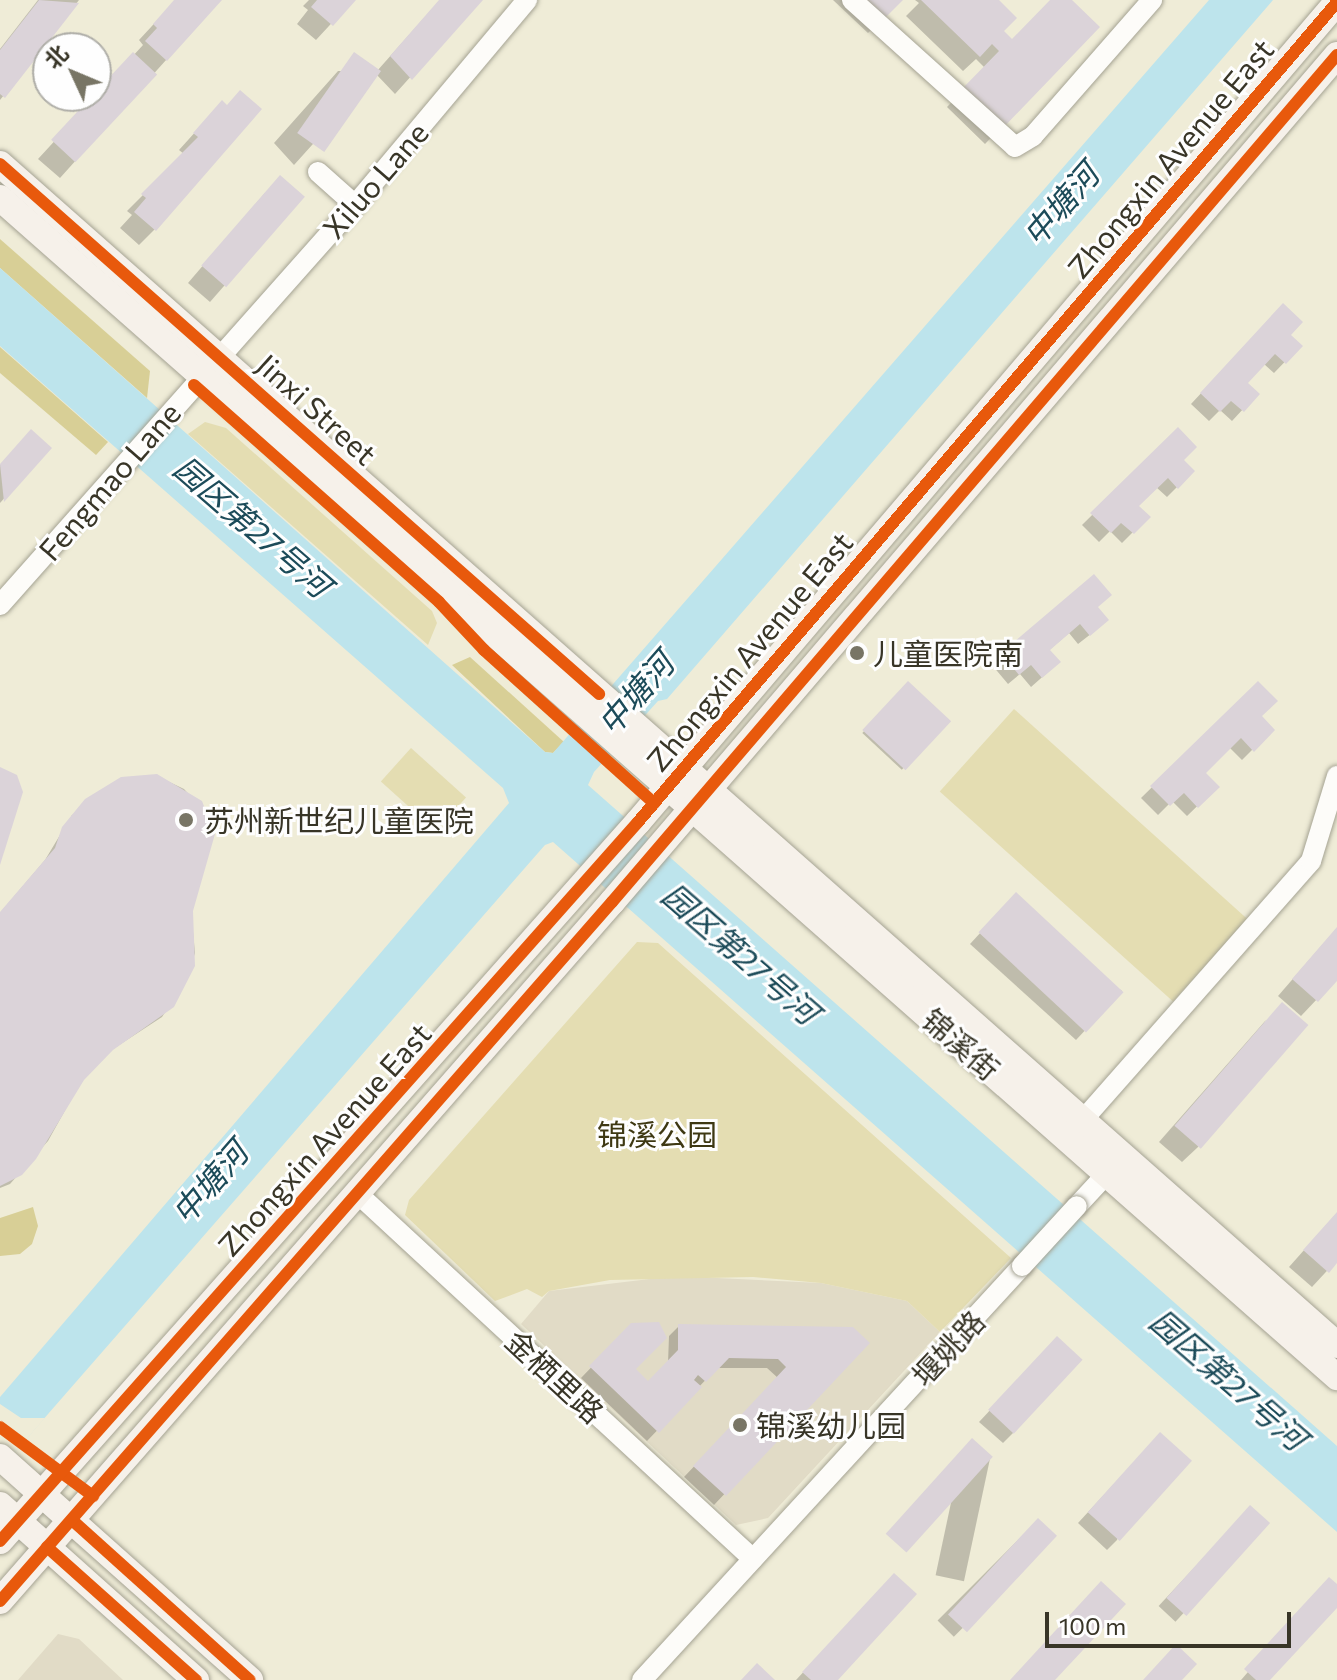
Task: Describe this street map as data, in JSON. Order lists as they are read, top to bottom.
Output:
{
  "streets": {
    "main road": ["Zhongxin Avenue East", "Jinxi Street", "锦溪街"],
    "street": [
      "Xiluo Lane",
      "Fengmao Lane",
      "堰姚路",
      "金栖里路"
    ]
  },
  "crossings": [
    ["Zhongxin Avenue East", "锦溪街"],
    ["Zhongxin Avenue East", "金栖里路"],
    ["Xiluo Lane", "Jinxi Street"],
    ["Xiluo Lane", "Fengmao Lane"],
    ["Jinxi Street", "Fengmao Lane"],
    ["Jinxi Street", "锦溪街"],
    ["锦溪街", "堰姚路"],
    ["堰姚路", "金栖里路"]
  ],
  "water": ["中塘河", "园区第27号河"],
  "parks": ["锦溪公园"],
  "places": ["儿童医院南", "苏州新世纪儿童医院", "锦溪幼儿园"],
  "scale_bar": "100 m",
  "north": "top left"
}
